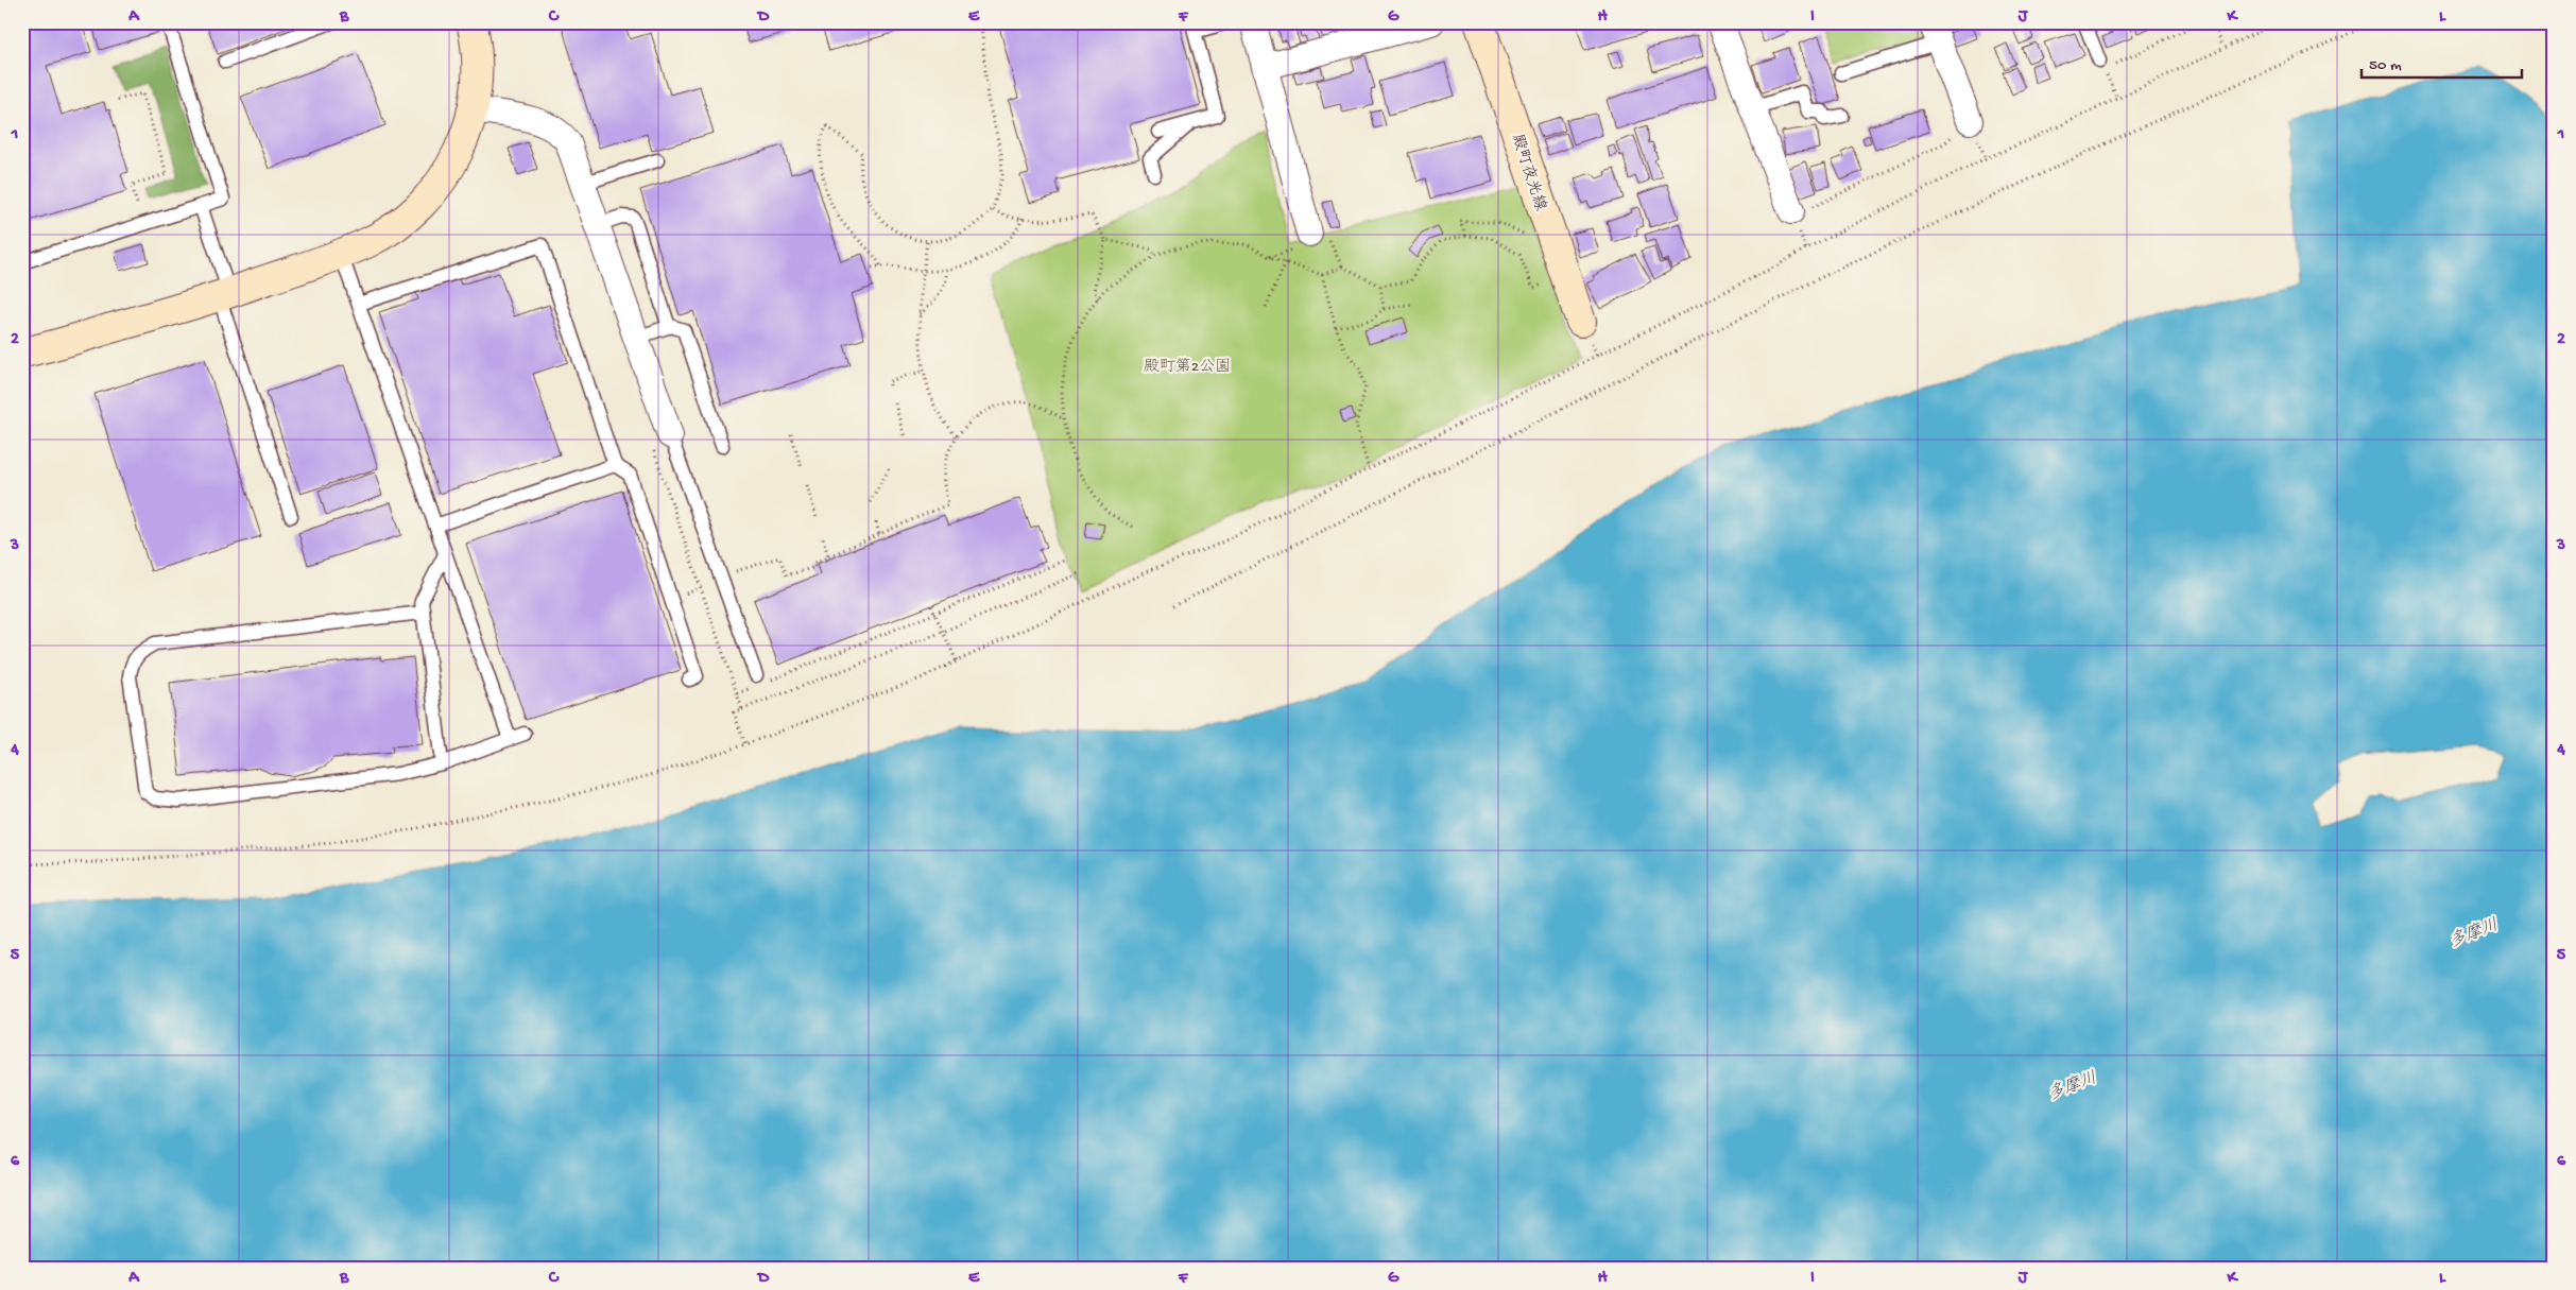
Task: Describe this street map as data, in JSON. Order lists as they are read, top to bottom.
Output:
{
  "streets": {
    "street": ["殿町夜光線"]
  },
  "water": ["多摩川"],
  "parks": ["殿町第2公園"],
  "scale_bar": "50 m",
  "grid": {
    "columns": [
      "A",
      "B",
      "C",
      "D",
      "E",
      "F",
      "G",
      "H",
      "I",
      "J",
      "K",
      "L"
    ],
    "rows": [
      "1",
      "2",
      "3",
      "4",
      "5",
      "6"
    ]
  }
}
